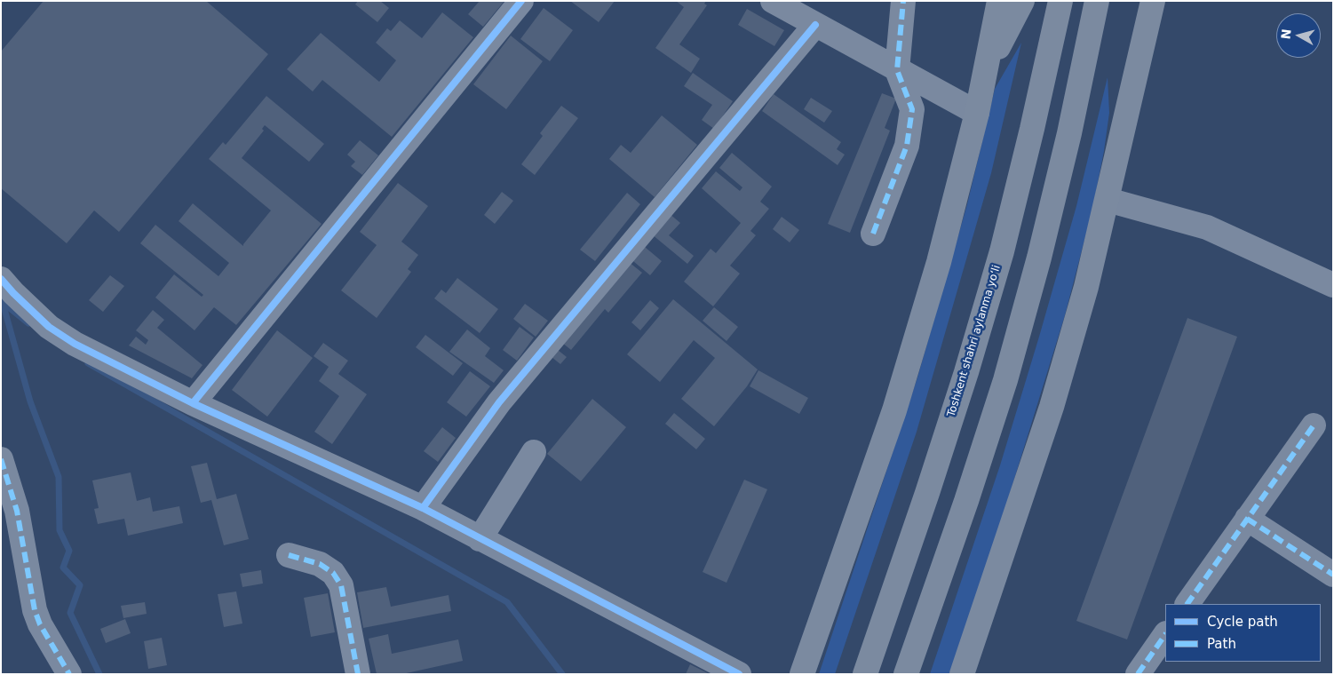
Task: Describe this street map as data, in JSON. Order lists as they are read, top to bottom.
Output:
{
  "streets": {
    "highway": ["Toshkent shahri aylanma yoʻli"]
  },
  "legend": ["Cycle path", "Path"],
  "north": "left"
}
